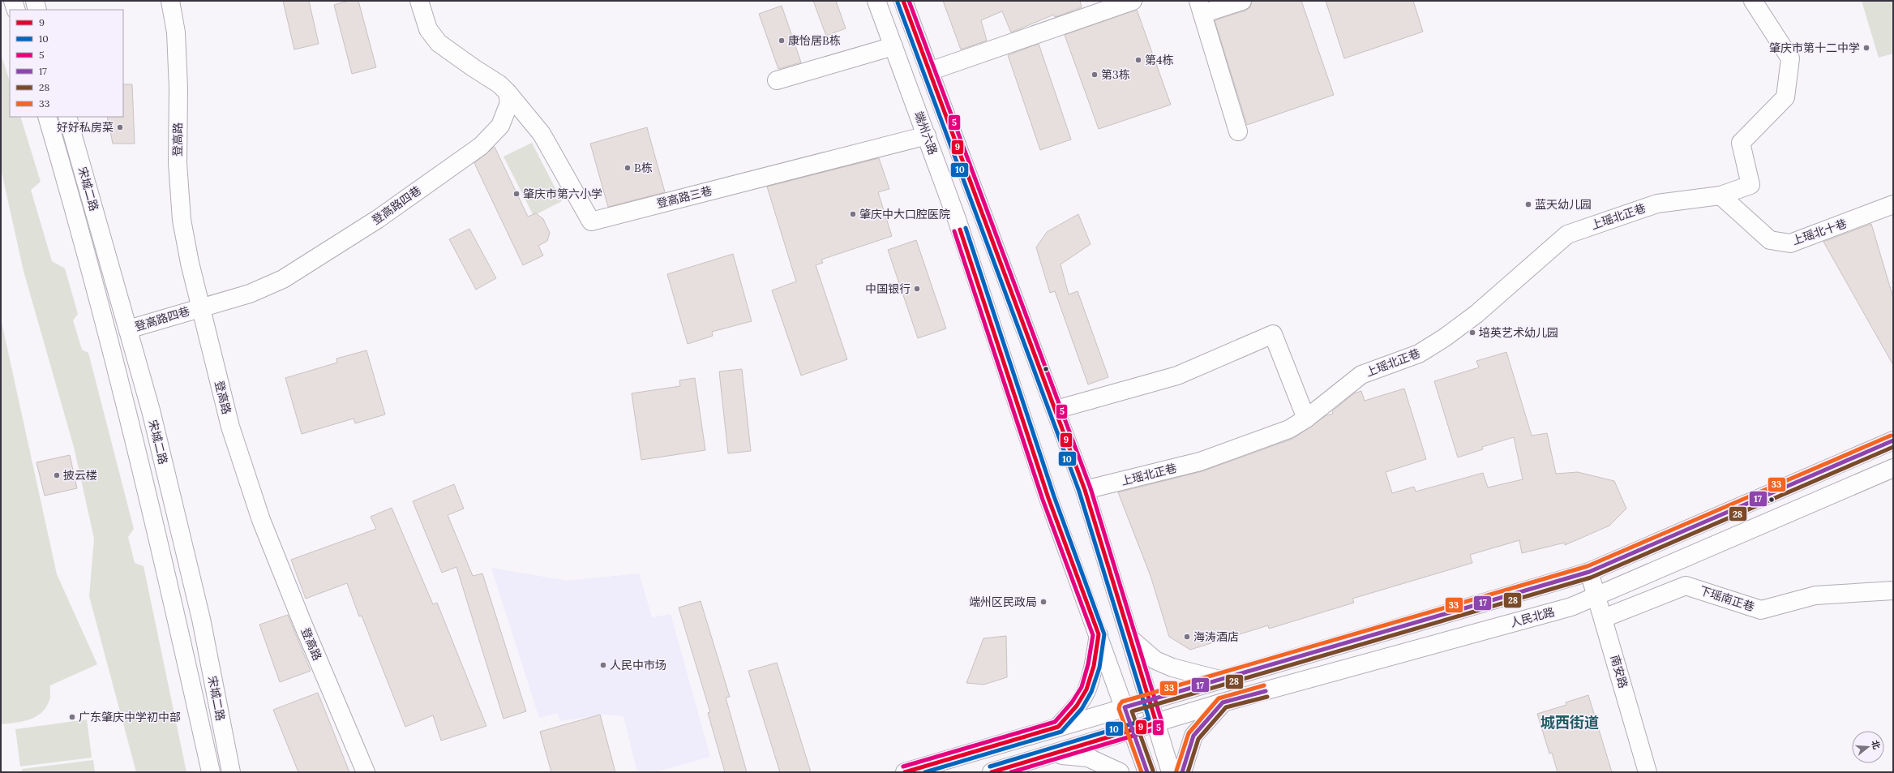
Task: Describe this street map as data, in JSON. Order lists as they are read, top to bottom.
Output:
{
  "streets": {
    "main road": [
      "端州六路",
      "登高路",
      "宋城二路",
      "登高路三巷",
      "登高路四巷",
      "上瑶北正巷",
      "上瑶北十巷",
      "下瑶南正巷",
      "人民北路",
      "南安路"
    ]
  },
  "crossings": [
    ["端州六路", "登高路三巷"],
    ["端州六路", "人民北路"],
    ["登高路", "登高路四巷"],
    ["宋城二路", "登高路四巷"],
    ["登高路三巷", "登高路四巷"],
    ["上瑶北正巷", "上瑶北十巷"],
    ["下瑶南正巷", "南安路"],
    ["人民北路", "南安路"]
  ],
  "districts": ["城西街道"],
  "places": [
    "康怡居B栋",
    "肇庆市第十二中学",
    "第4栋",
    "第3栋",
    "好好私房菜",
    "B栋",
    "肇庆市第六小学",
    "蓝天幼儿园",
    "肇庆中大口腔医院",
    "中国银行",
    "培英艺术幼儿园",
    "披云楼",
    "端州区民政局",
    "海涛酒店",
    "人民中市场",
    "广东肇庆中学初中部"
  ],
  "lines": [
    "transit line 9",
    "transit line 5",
    "transit line 10",
    "transit line 33",
    "transit line 17",
    "transit line 28"
  ],
  "legend": [
    "9",
    "10",
    "5",
    "17",
    "28",
    "33"
  ],
  "north": "right"
}
